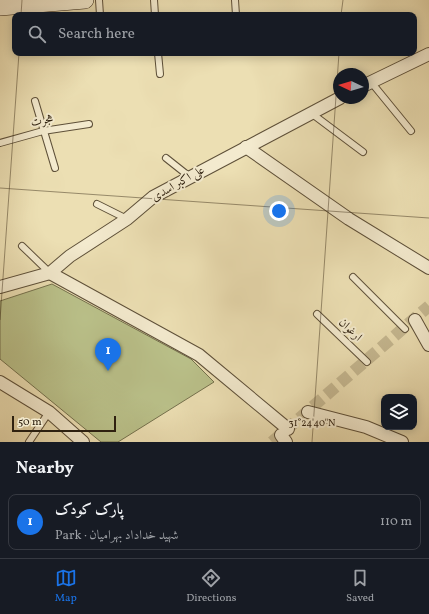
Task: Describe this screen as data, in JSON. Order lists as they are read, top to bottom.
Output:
{
  "streets": {
    "street": ["علی اکبر اسدی"],
    "lane": ["هجرت", "ارغوان"]
  },
  "scale_bar": "50 m",
  "north": "left",
  "page": {
    "search": "Search here",
    "pins": "1",
    "scale": "50 m",
    "heading": "Nearby",
    "list": [
      {
        "mark": "1",
        "name": "پارک کودک",
        "note": "Park · شهید خداداد بهرامیان",
        "value": "110 m"
      }
    ],
    "nav": ["Map", "Directions", "Saved"]
  },
  "coordinates": ["31°24'40\"N"]
}
